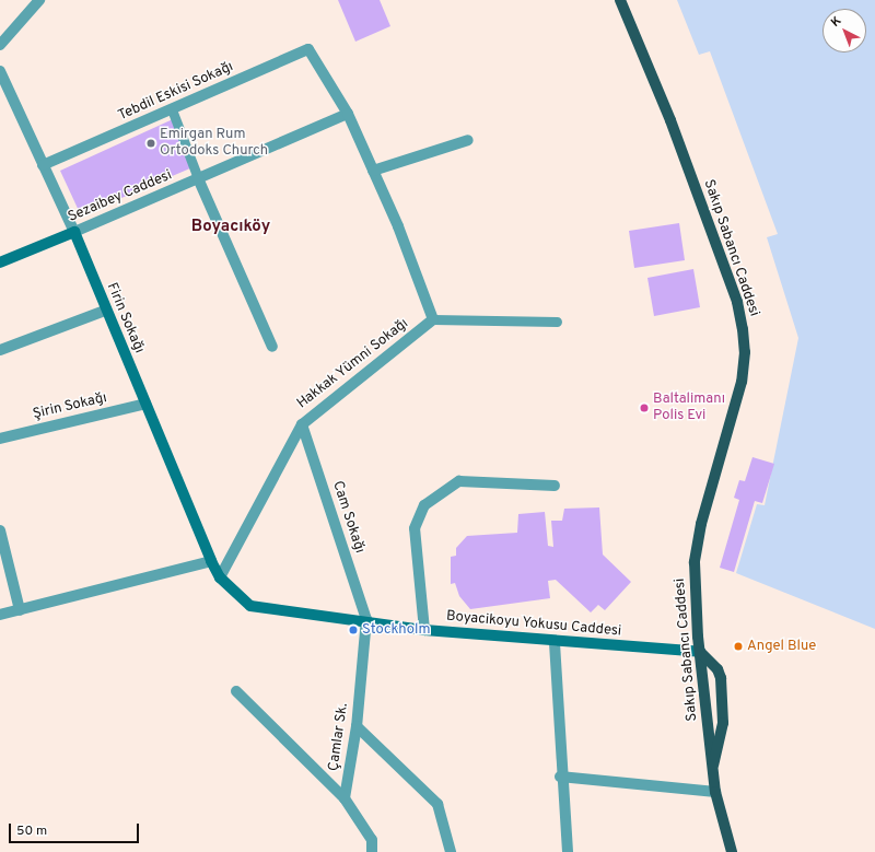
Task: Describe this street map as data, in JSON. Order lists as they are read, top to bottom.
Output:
{
  "streets": {
    "main road": ["Sakıp Sabancı Caddesi"],
    "street": [
      "Tebdil Eskisi Sokağı",
      "Sezaibey Caddesi",
      "Firin Sokağı",
      "Hakkak Yümni Sokağı",
      "Şirin Sokağı",
      "Cam Sokağı",
      "Boyacikoyu Yokusu Caddesi",
      "Çamlar Sk."
    ]
  },
  "crossings": [
    ["Tebdil Eskisi Sokağı", "Sezaibey Caddesi"],
    ["Tebdil Eskisi Sokağı", "Firin Sokağı"],
    ["Sezaibey Caddesi", "Firin Sokağı"],
    ["Sakıp Sabancı Caddesi", "Boyacikoyu Yokusu Caddesi"],
    ["Firin Sokağı", "Hakkak Yümni Sokağı"],
    ["Firin Sokağı", "Şirin Sokağı"],
    ["Firin Sokağı", "Boyacikoyu Yokusu Caddesi"],
    ["Hakkak Yümni Sokağı", "Cam Sokağı"],
    ["Hakkak Yümni Sokağı", "Boyacikoyu Yokusu Caddesi"],
    ["Cam Sokağı", "Boyacikoyu Yokusu Caddesi"],
    ["Cam Sokağı", "Çamlar Sk."],
    ["Boyacikoyu Yokusu Caddesi", "Çamlar Sk."]
  ],
  "districts": ["Boyacıköy"],
  "places": [
    "Emirgan Rum Ortodoks Church",
    "Baltalimanı Polis Evi",
    "Stockholm",
    "Angel Blue"
  ],
  "scale_bar": "50 m",
  "north": "top left"
}
